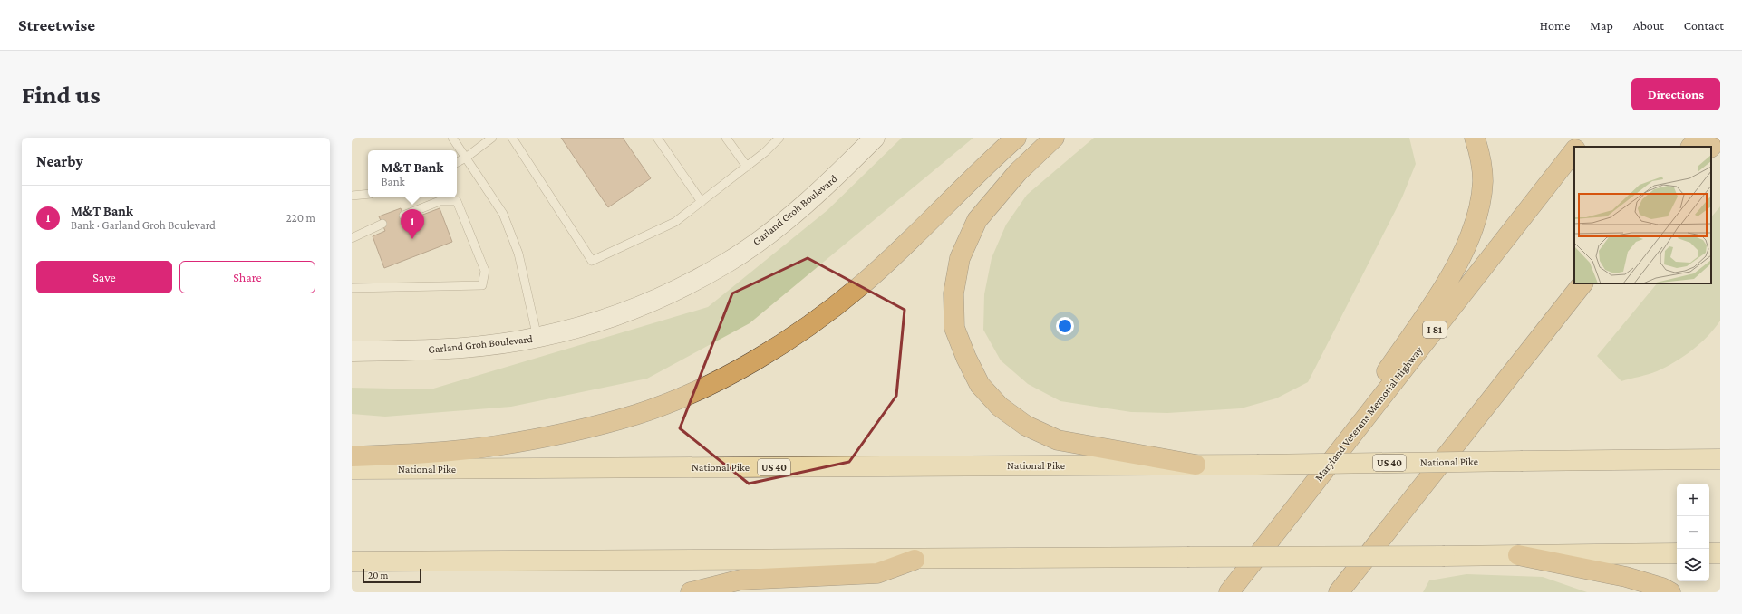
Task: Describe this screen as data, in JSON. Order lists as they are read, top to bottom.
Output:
{
  "streets": {
    "highway": ["I 81", "Maryland Veterans Memorial Highway"],
    "main road": ["National Pike", "US 40"],
    "street": ["Garland Groh Boulevard"]
  },
  "scale_bar": "20 m",
  "page": {
    "header": "Streetwise",
    "nav": [
      "Home",
      "Map",
      "About",
      "Contact"
    ],
    "buttons": [
      "Directions",
      ["Save", "Share"]
    ],
    "title": "Find us",
    "heading": "Nearby",
    "popup": ["M&T Bank", "Bank"],
    "list": [
      {
        "mark": "1",
        "name": "M&T Bank",
        "note": "Bank · Garland Groh Boulevard",
        "value": "220 m"
      }
    ],
    "pins": "1",
    "map_buttons": ["+", "−"],
    "scale": "20 m"
  }
}
